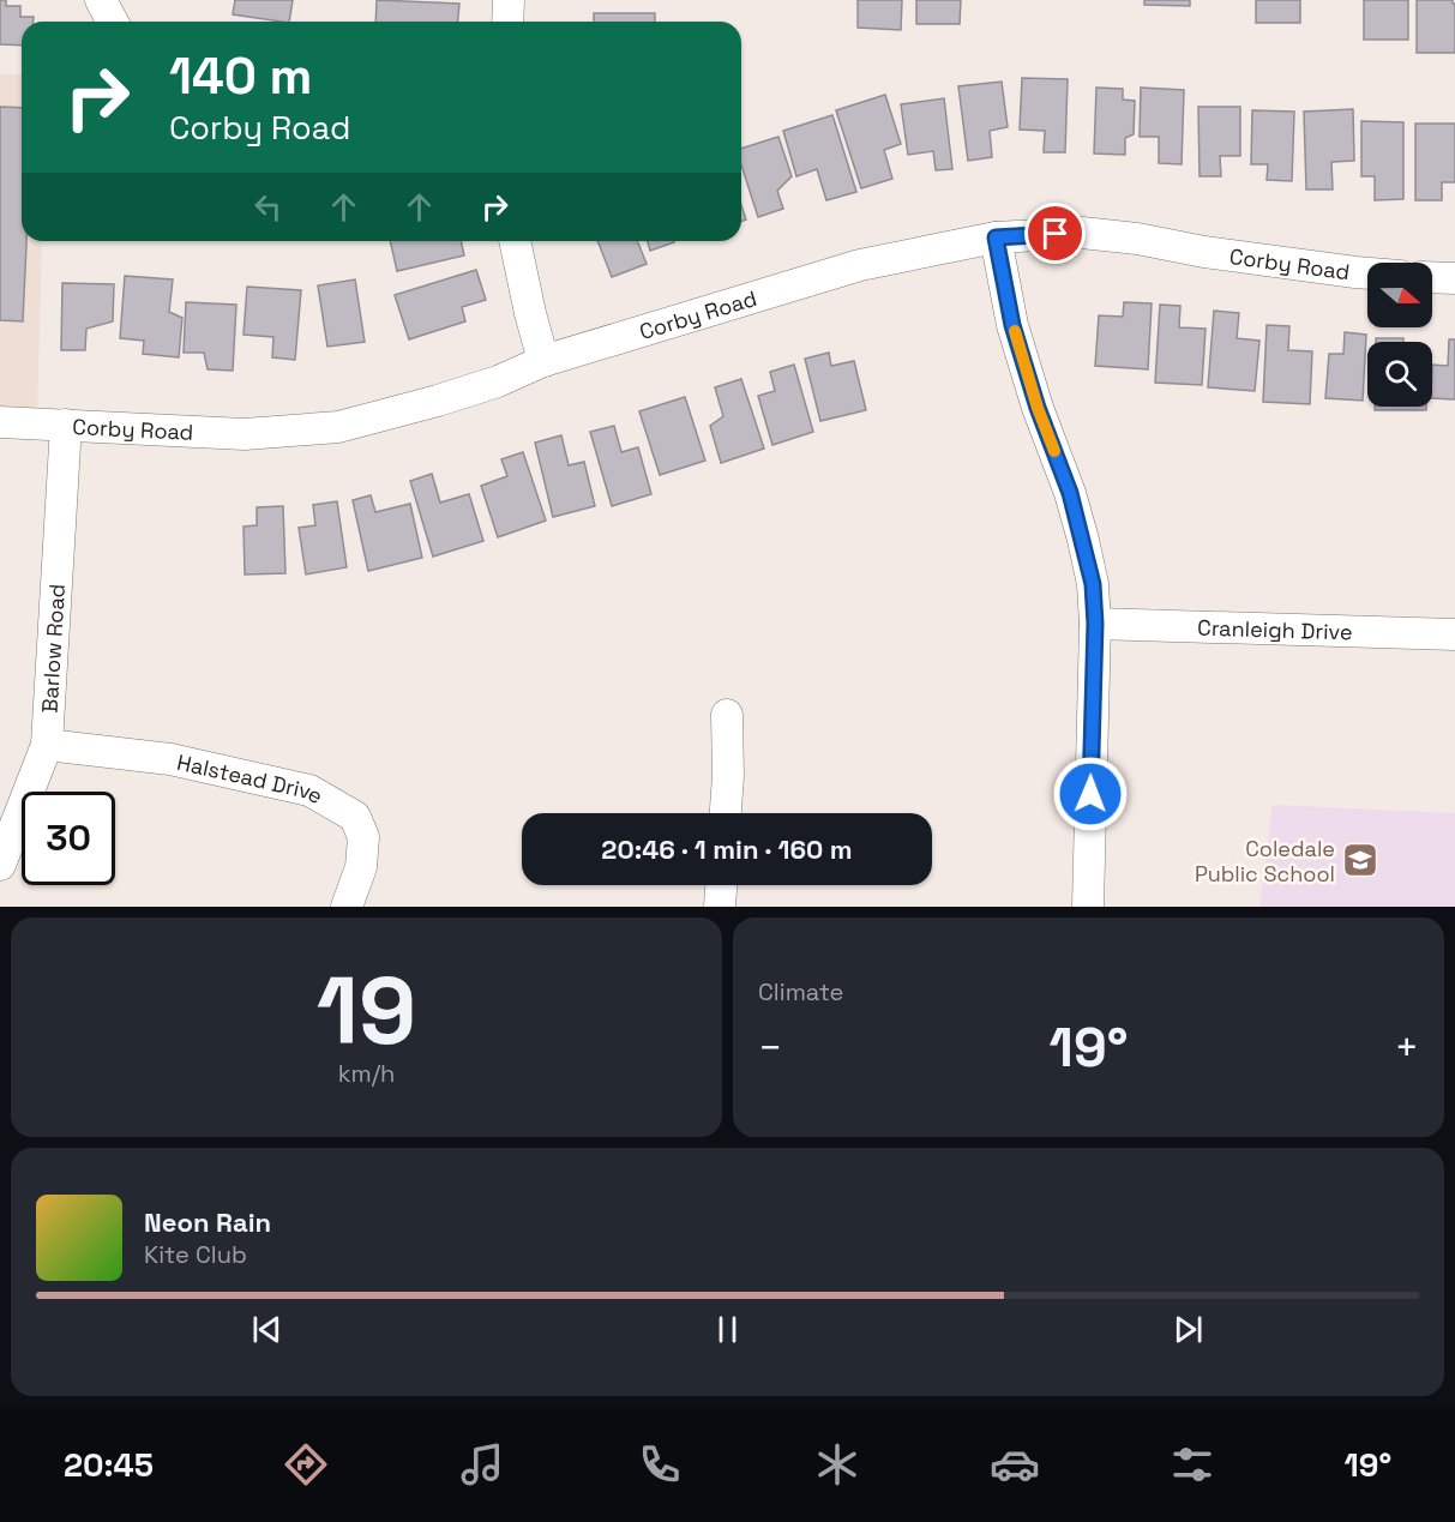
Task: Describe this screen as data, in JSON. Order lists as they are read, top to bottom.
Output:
{
  "streets": {
    "street": [
      "Corby Road",
      "Cranleigh Drive",
      "Barlow Road",
      "Halstead Drive"
    ]
  },
  "crossings": [
    ["Corby Road", "Barlow Road"],
    ["Barlow Road", "Halstead Drive"]
  ],
  "places": {
    "school or university": ["Coledale Public School"]
  },
  "north": "right",
  "page": {
    "turn": ["140 m", "Corby Road"],
    "limit": "30",
    "trip": "20:46 · 1 min · 160 m",
    "tile": [
      ["19", "km/h"],
      "Climate"
    ],
    "heat": ["−", "19°", "+"],
    "song": ["Neon Rain", "Kite Club"],
    "tabs": ["20:45", "19°"]
  }
}
